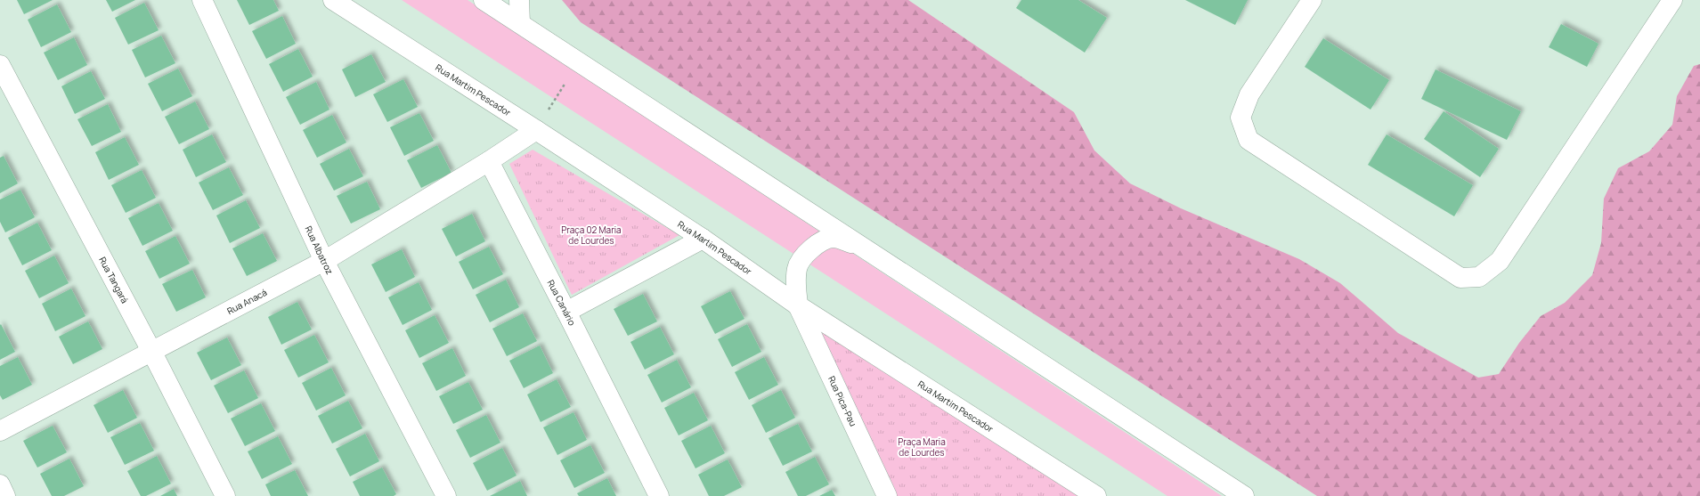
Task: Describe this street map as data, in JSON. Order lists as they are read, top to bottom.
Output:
{
  "streets": {
    "street": [
      "Rua Martim Pescador",
      "Rua Albatroz",
      "Rua Tangará",
      "Rua Anacá",
      "Rua Canário",
      "Rua Pica-Pau"
    ]
  },
  "crossings": [
    ["Rua Martim Pescador", "Rua Pica-Pau"],
    ["Rua Albatroz", "Rua Anacá"],
    ["Rua Tangará", "Rua Anacá"],
    ["Rua Anacá", "Rua Canário"]
  ],
  "parks": ["Praça 02 Maria de Lourdes", "Praça Maria de Lourdes"]
}
